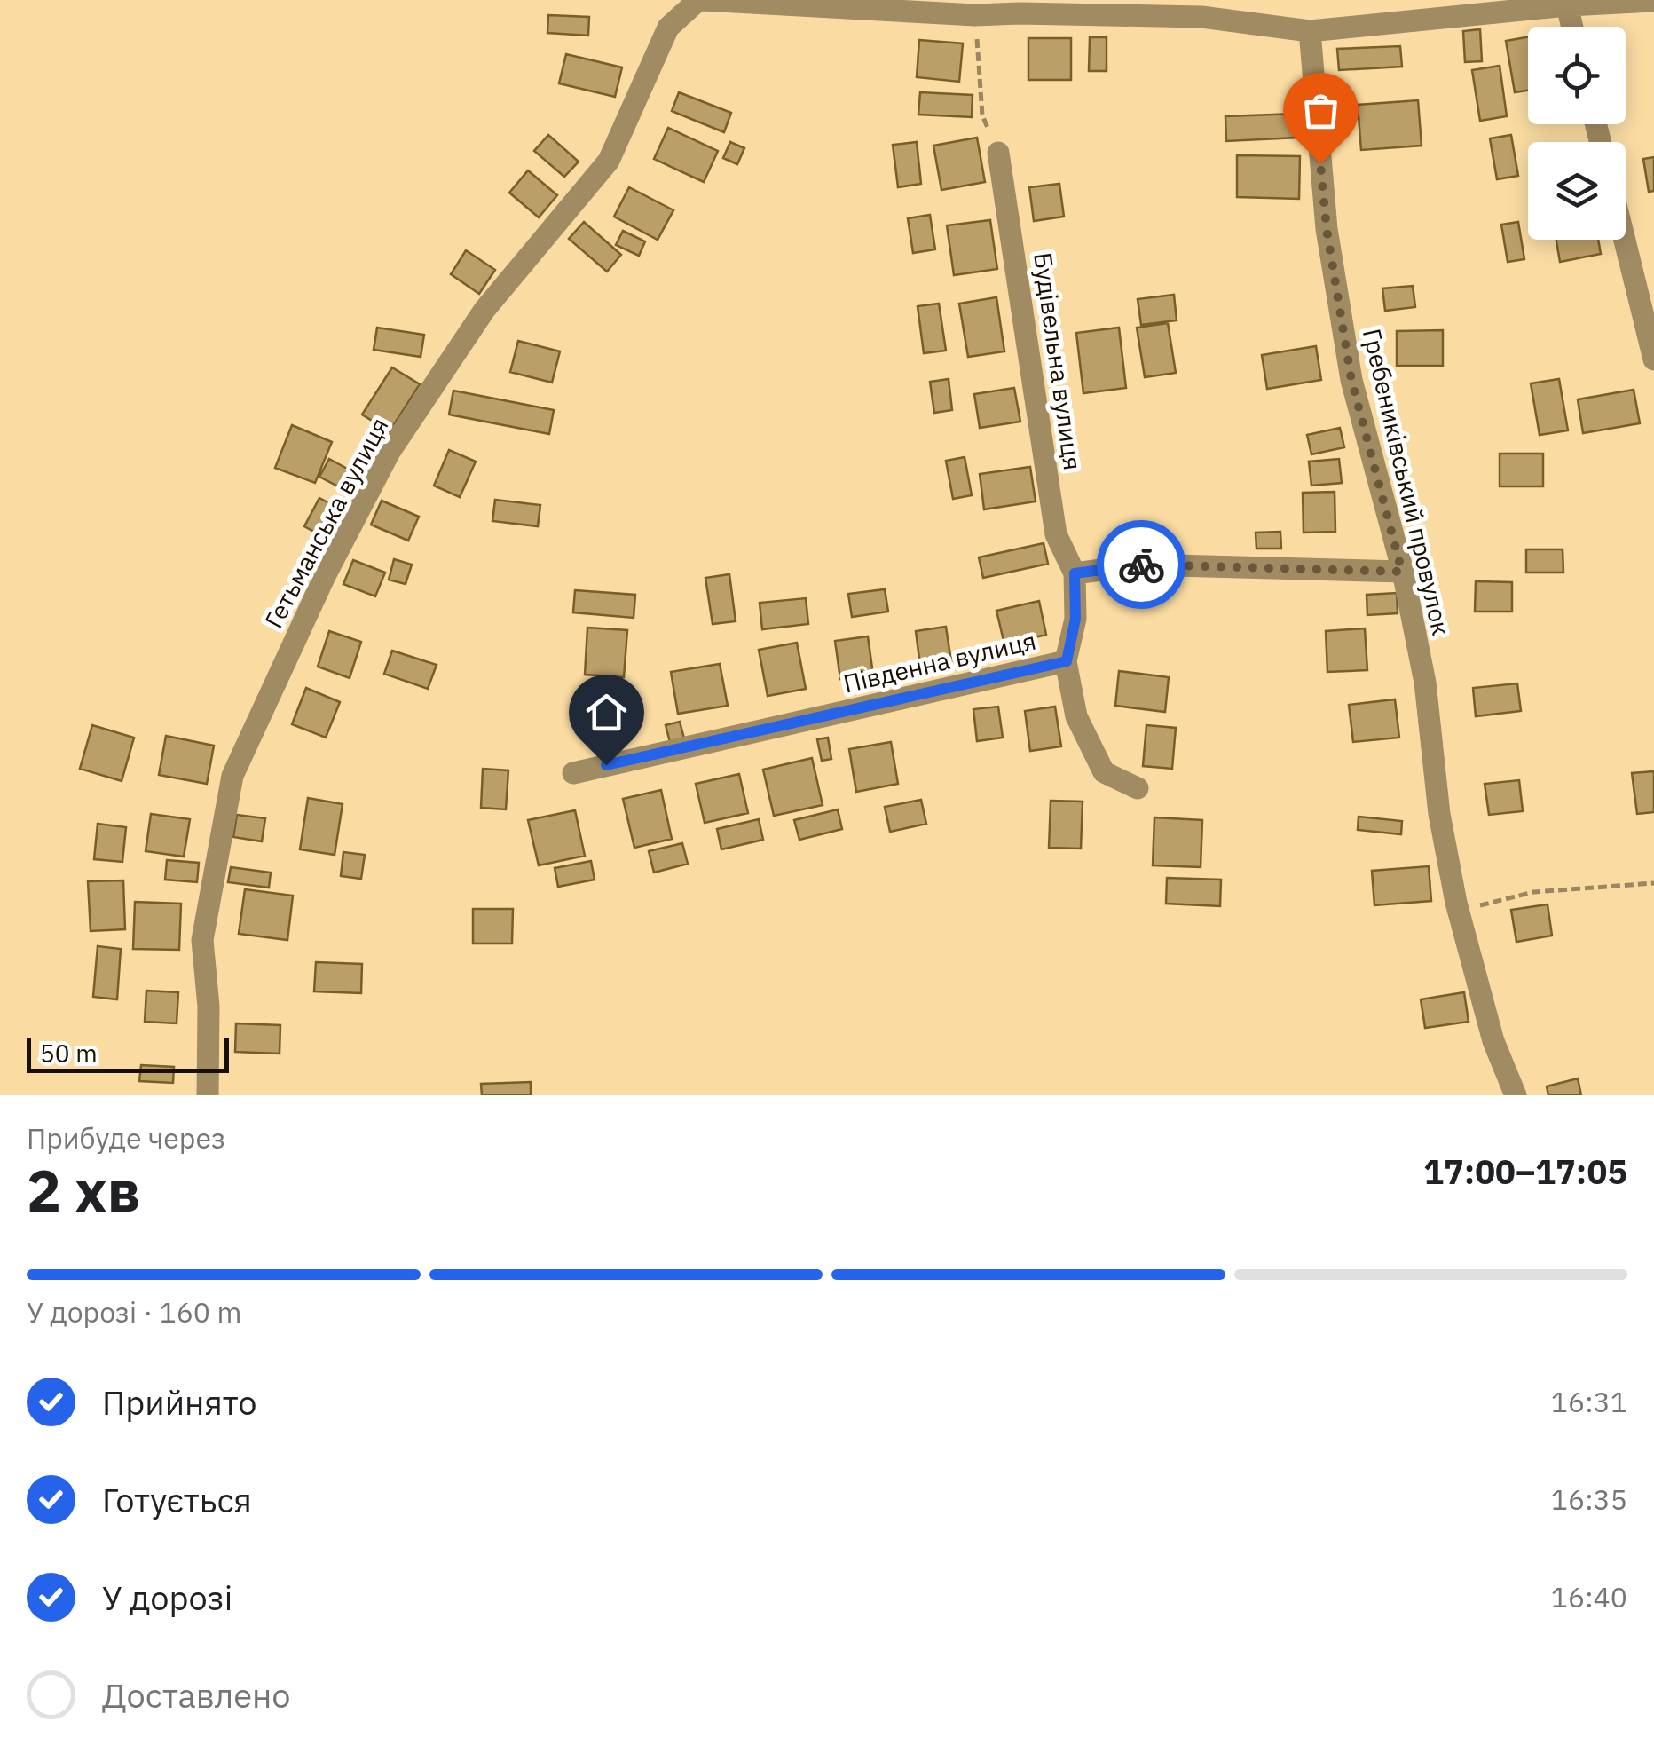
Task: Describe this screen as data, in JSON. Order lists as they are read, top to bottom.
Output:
{
  "streets": {
    "street": [
      "Будівельна вулиця",
      "Гребениківський провулок",
      "Гетьманська вулиця",
      "Південна вулиця"
    ]
  },
  "crossings": [
    ["Будівельна вулиця", "Південна вулиця"]
  ],
  "scale_bar": "50 m",
  "page": {
    "scale": "50 m",
    "heading": ["2 хв", "Прибуде через", "17:00–17:05"],
    "bar": "У дорозі · 160 m",
    "list": [
      ["Прийнято", "16:31"],
      ["Готується", "16:35"],
      ["У дорозі", "16:40"],
      "Доставлено"
    ]
  }
}
